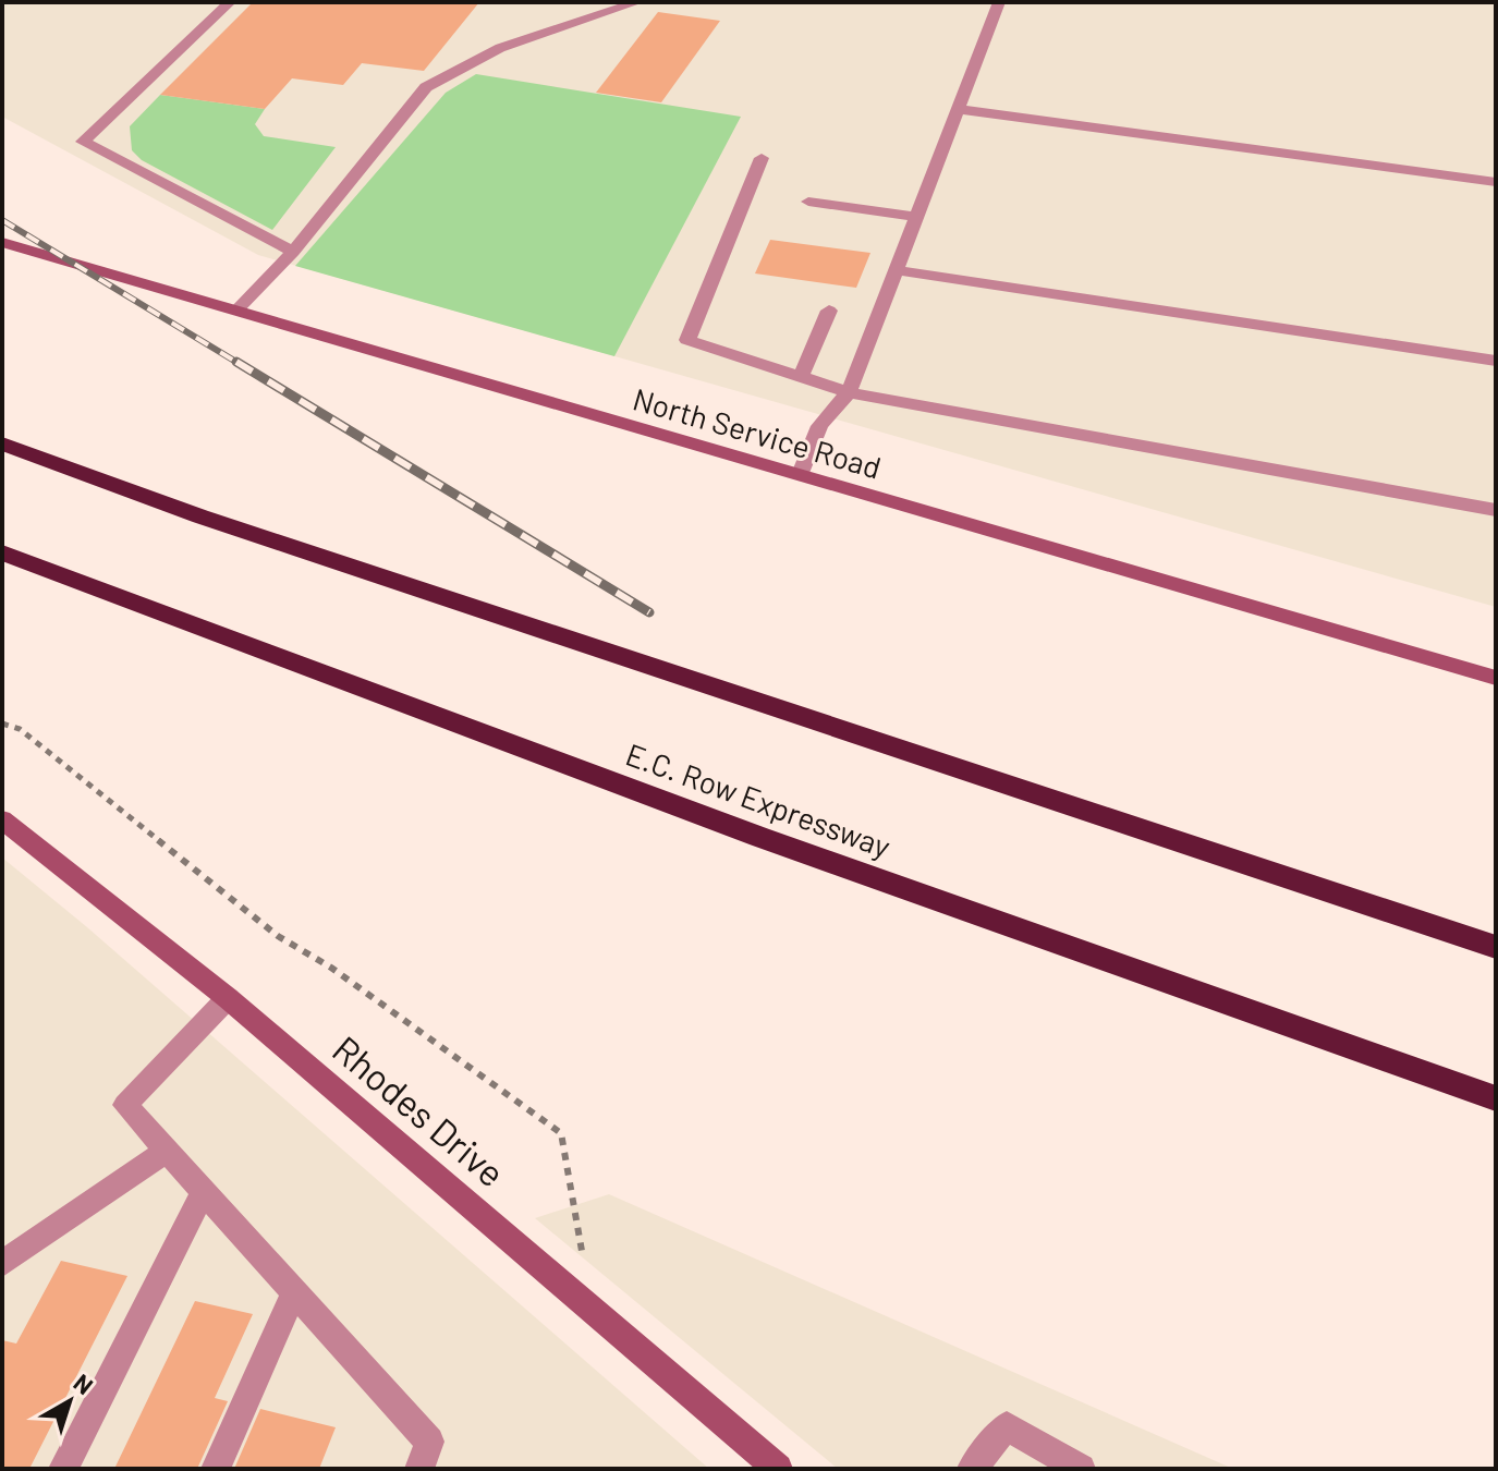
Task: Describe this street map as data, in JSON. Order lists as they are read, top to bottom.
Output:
{
  "streets": {
    "highway": ["E.C. Row Expressway"],
    "street": ["North Service Road", "Rhodes Drive"]
  },
  "north": "top right"
}
